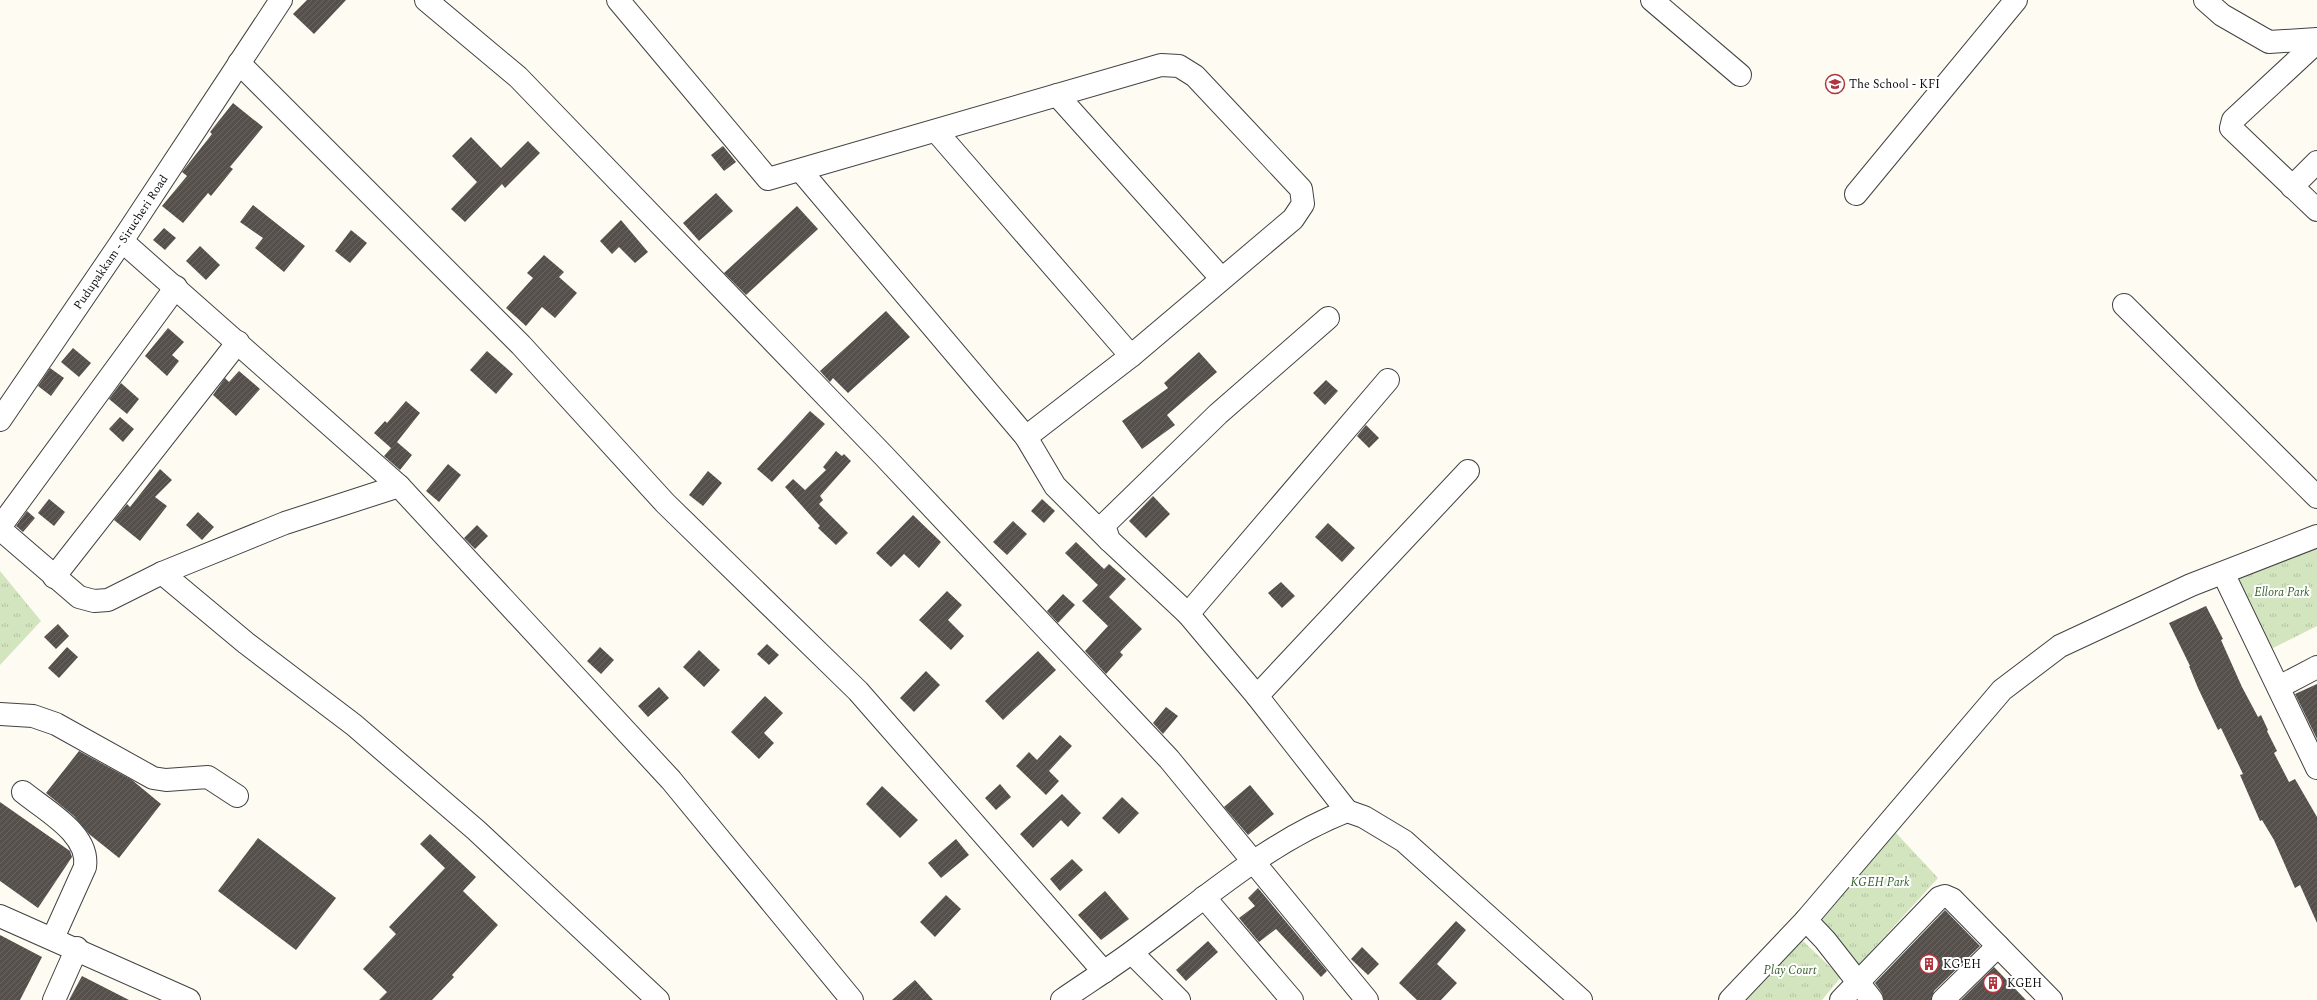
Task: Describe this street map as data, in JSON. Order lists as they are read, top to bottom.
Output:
{
  "streets": {
    "street": ["Pudupakkam - Sirucheri Road"]
  },
  "parks": ["Ellora Park", "KGEH Park", "Play Court"],
  "places": {
    "school or university": ["The School - KFI"],
    "building": ["KG EH", "KGEH"]
  }
}
